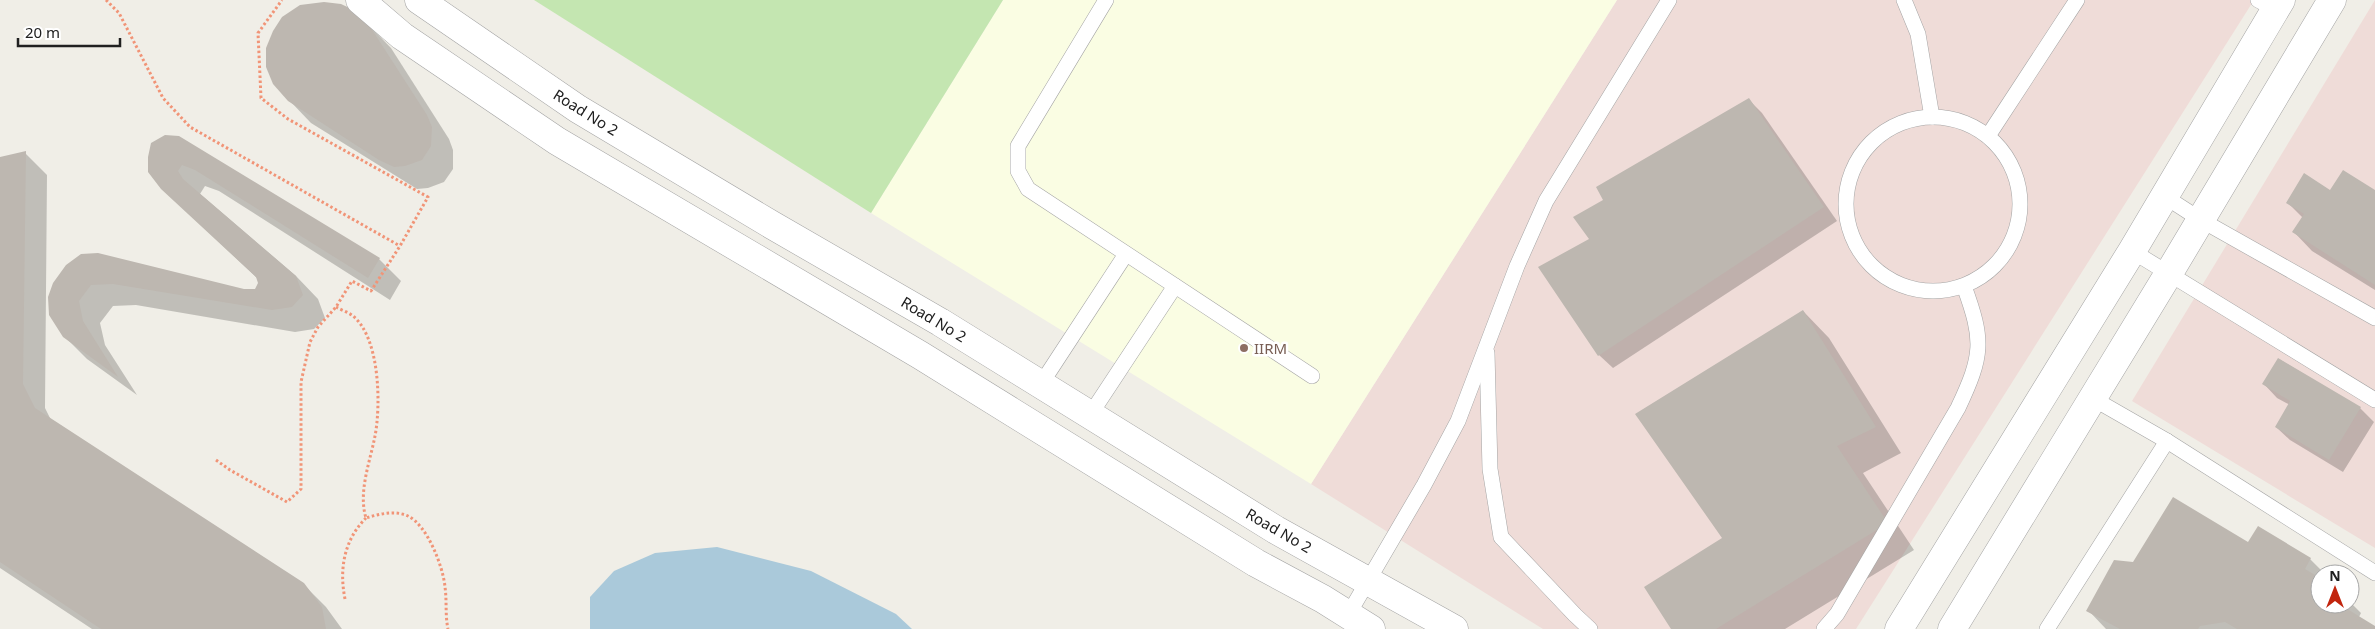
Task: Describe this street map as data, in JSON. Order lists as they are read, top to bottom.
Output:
{
  "streets": {
    "street": ["Road No 2"]
  },
  "places": ["IIRM"],
  "scale_bar": "20 m",
  "north": "top"
}
